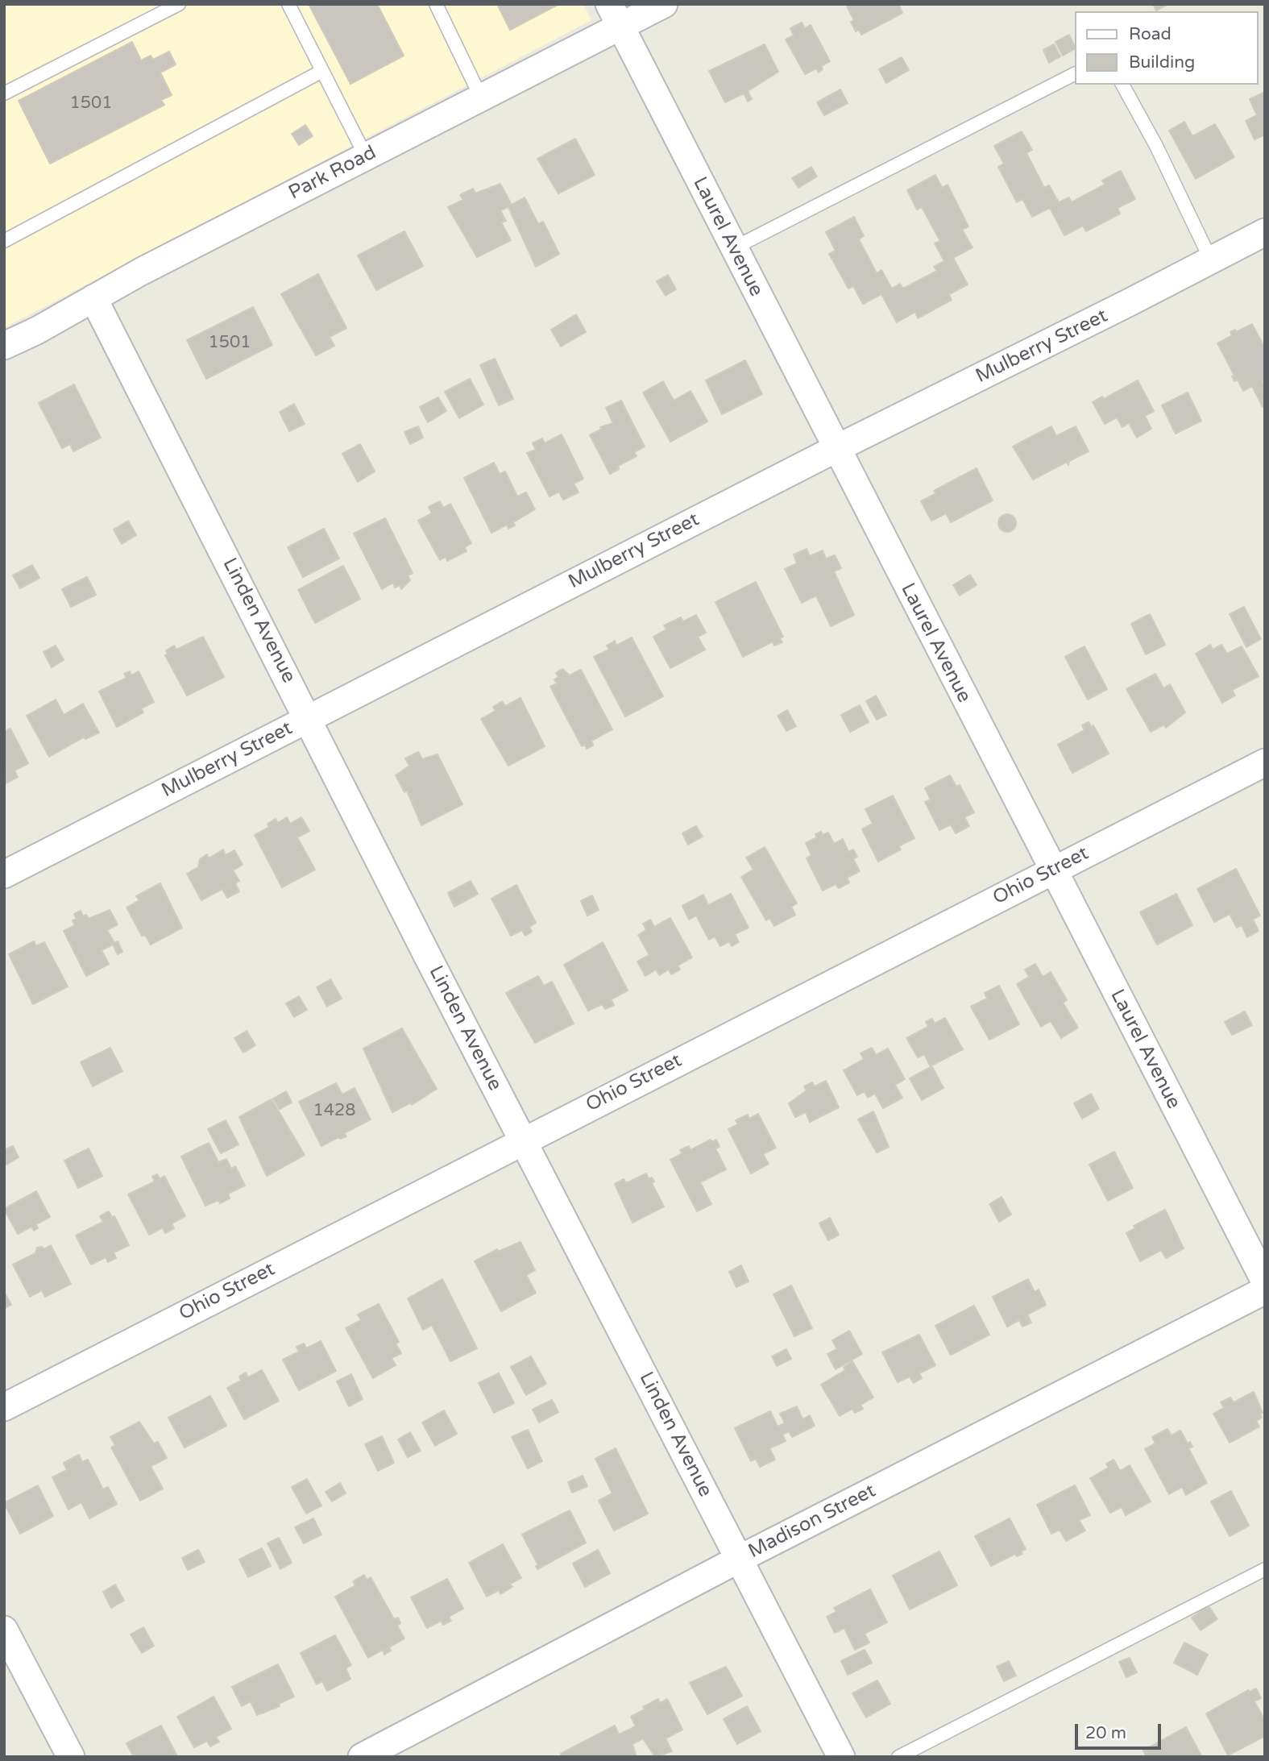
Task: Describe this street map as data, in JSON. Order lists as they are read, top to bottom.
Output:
{
  "streets": {
    "street": [
      "Park Road",
      "Laurel Avenue",
      "Mulberry Street",
      "Linden Avenue",
      "Ohio Street",
      "Madison Street"
    ]
  },
  "crossings": [
    ["Park Road", "Laurel Avenue"],
    ["Park Road", "Linden Avenue"],
    ["Laurel Avenue", "Mulberry Street"],
    ["Laurel Avenue", "Ohio Street"],
    ["Mulberry Street", "Linden Avenue"],
    ["Linden Avenue", "Ohio Street"],
    ["Linden Avenue", "Madison Street"]
  ],
  "house_numbers": ["1501", "1501", "1428"],
  "legend": ["Road", "Building"],
  "scale_bar": "20 m"
}
